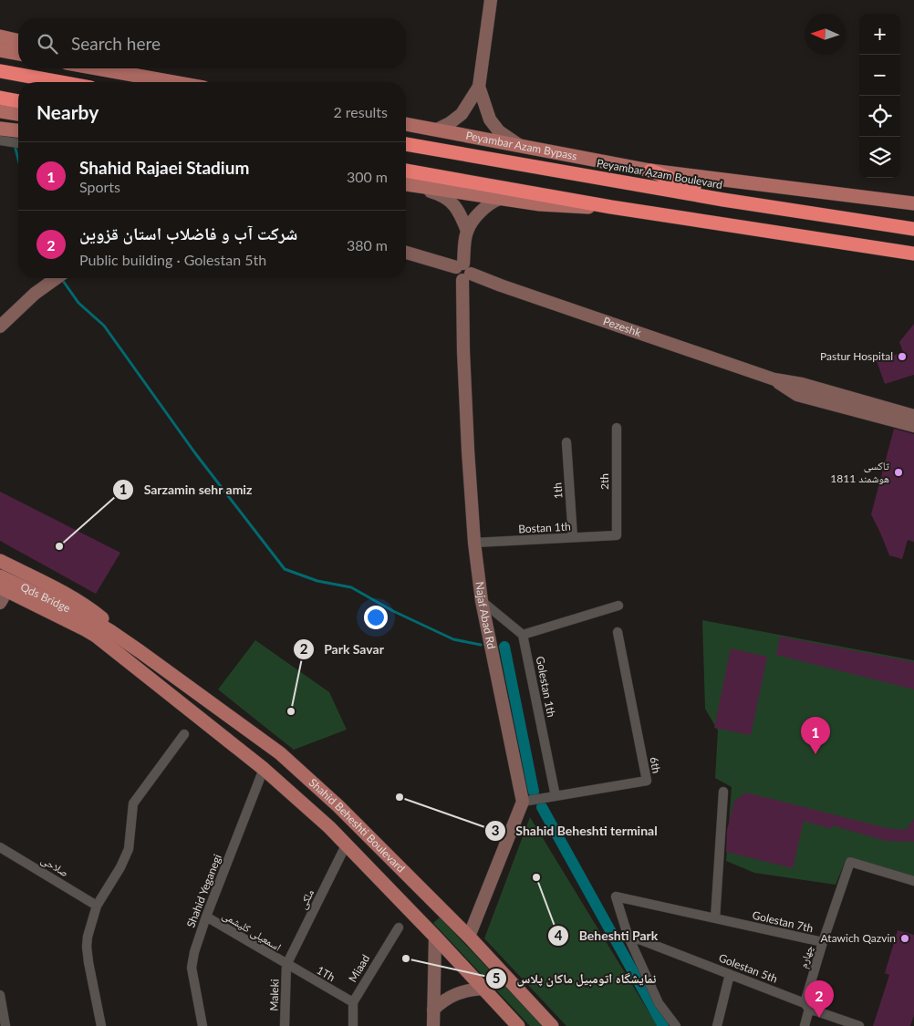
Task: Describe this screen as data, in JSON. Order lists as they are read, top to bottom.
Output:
{
  "streets": {
    "highway": ["Peyambar Azam Boulevard"],
    "main road": ["Peyambar Azam Bypass", "Qds Bridge", "Shahid Beheshti Boulevard"],
    "street": [
      "Pezeshk",
      "2th",
      "1th",
      "Bostan 1th",
      "Najaf Abad Rd",
      "Golestan 1th",
      "6th",
      "صلاحی",
      "Shahid Yeganegi",
      "ملکی",
      "Golestan 7th",
      "اسمعیلی کلیشمی",
      "چهارم",
      "Miaad",
      "Golestan 5th",
      "1Th",
      "Maleki"
    ]
  },
  "crossings": [
    ["Pezeshk", "Najaf Abad Rd"],
    ["2th", "Bostan 1th"],
    ["1th", "Bostan 1th"],
    ["Bostan 1th", "Najaf Abad Rd"],
    ["Qds Bridge", "Shahid Beheshti Boulevard"],
    ["Najaf Abad Rd", "6th"],
    ["Golestan 1th", "6th"],
    ["Shahid Beheshti Boulevard", "Shahid Yeganegi"],
    ["Shahid Beheshti Boulevard", "ملکی"],
    ["Shahid Yeganegi", "اسمعیلی کلیشمی"],
    ["ملکی", "اسمعیلی کلیشمی"],
    ["ملکی", "1Th"],
    ["ملکی", "Maleki"],
    ["Golestan 7th", "چهارم"],
    ["Golestan 7th", "Golestan 5th"],
    ["اسمعیلی کلیشمی", "1Th"],
    ["اسمعیلی کلیشمی", "Maleki"],
    ["چهارم", "Golestan 5th"],
    ["Miaad", "1Th"],
    ["1Th", "Maleki"]
  ],
  "places": [
    "Pastur Hospital",
    "تاکسی هوشمند 1811",
    "Sarzamin sehr amiz",
    "Park Savar",
    "Shahid Beheshti terminal",
    "Beheshti Park",
    "Atawich Qazvin",
    "نمایشگاه اتومبیل ماکان پلاس"
  ],
  "north": "left",
  "page": {
    "map_buttons": ["+", "−"],
    "search": "Search here",
    "heading": ["Nearby", "2 results"],
    "list": [
      {
        "mark": "1",
        "name": "Shahid Rajaei Stadium",
        "note": "Sports",
        "value": "300 m"
      },
      {
        "mark": "2",
        "name": "شرکت آب و فاضلاب استان قزوین",
        "note": "Public building · Golestan 5th",
        "value": "380 m"
      }
    ],
    "pins": ["1", "2"]
  }
}
